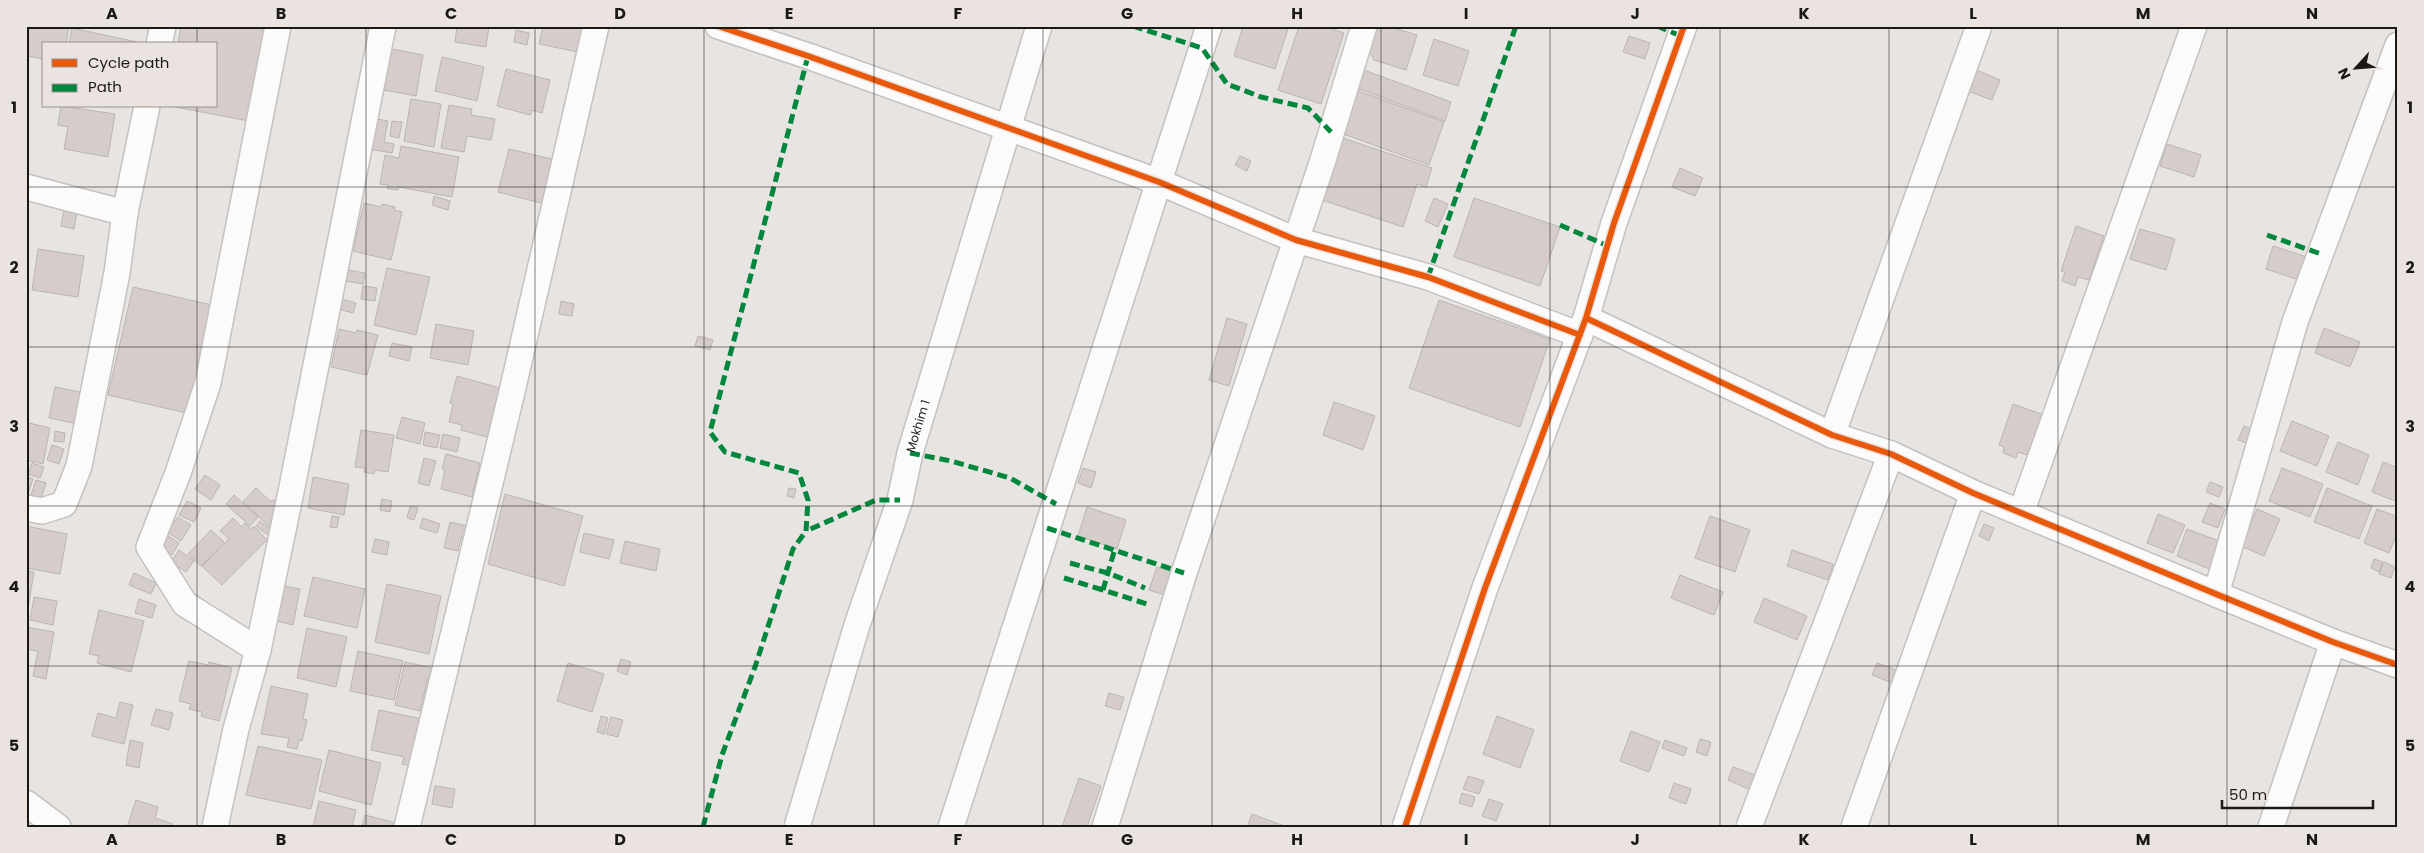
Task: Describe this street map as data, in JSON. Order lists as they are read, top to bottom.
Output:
{
  "streets": {
    "street": ["Mokhim 1"]
  },
  "legend": ["Cycle path", "Path"],
  "scale_bar": "50 m",
  "north": "bottom left",
  "grid": {
    "columns": [
      "A",
      "B",
      "C",
      "D",
      "E",
      "F",
      "G",
      "H",
      "I",
      "J",
      "K",
      "L",
      "M",
      "N"
    ],
    "rows": [
      "1",
      "2",
      "3",
      "4",
      "5"
    ]
  }
}
